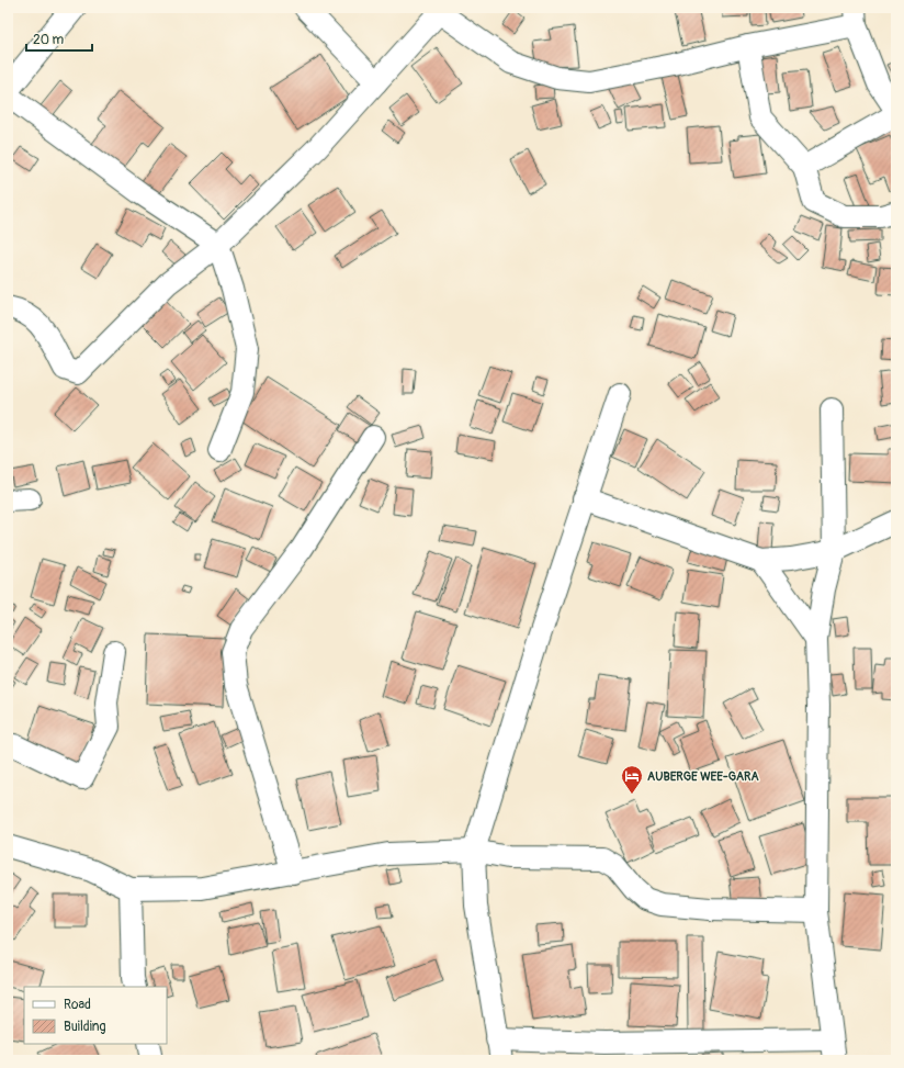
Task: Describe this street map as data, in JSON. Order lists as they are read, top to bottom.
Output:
{
  "places": {
    "hotel": ["AUBERGE WEE-GARA"]
  },
  "legend": ["Road", "Building"],
  "scale_bar": "20 m"
}
